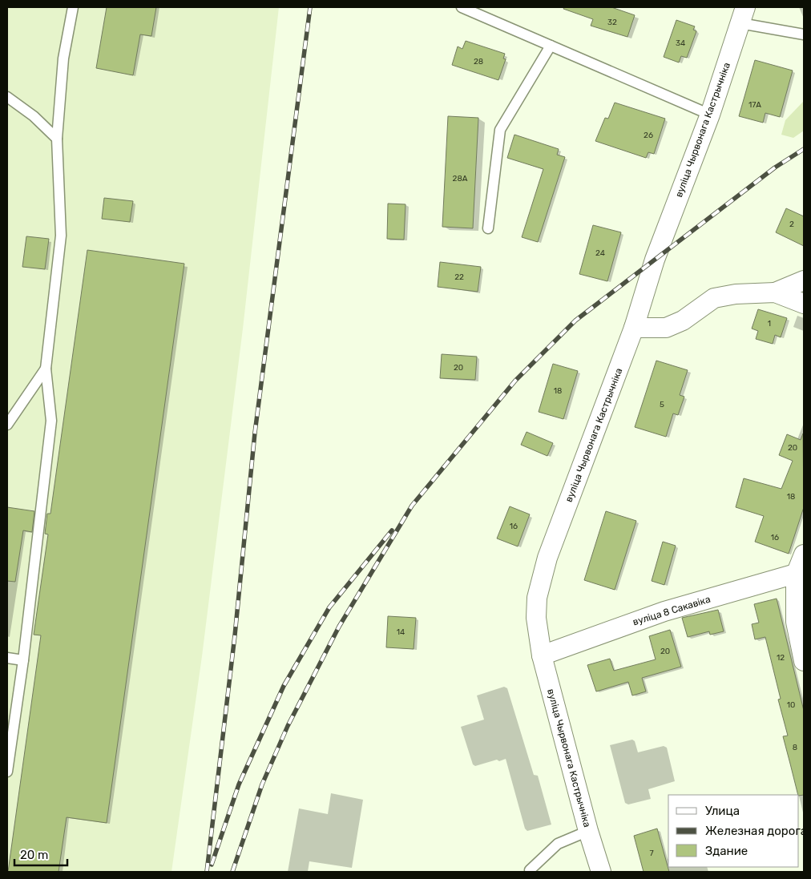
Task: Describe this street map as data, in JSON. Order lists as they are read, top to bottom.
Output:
{
  "streets": {
    "street": ["вуліца Чырвонага Кастрычніка", "вуліца 8 Сакавіка"]
  },
  "crossings": [
    ["вуліца Чырвонага Кастрычніка", "вуліца 8 Сакавіка"]
  ],
  "house_numbers": [
    "32",
    "34",
    "28",
    "17А",
    "26",
    "28А",
    "2",
    "24",
    "22",
    "1",
    "20",
    "18",
    "5",
    "20",
    "18",
    "16",
    "16",
    "14",
    "20",
    "12",
    "10",
    "8",
    "7"
  ],
  "legend": ["Улица", "Железная дорога", "Здание"],
  "scale_bar": "20 m"
}
